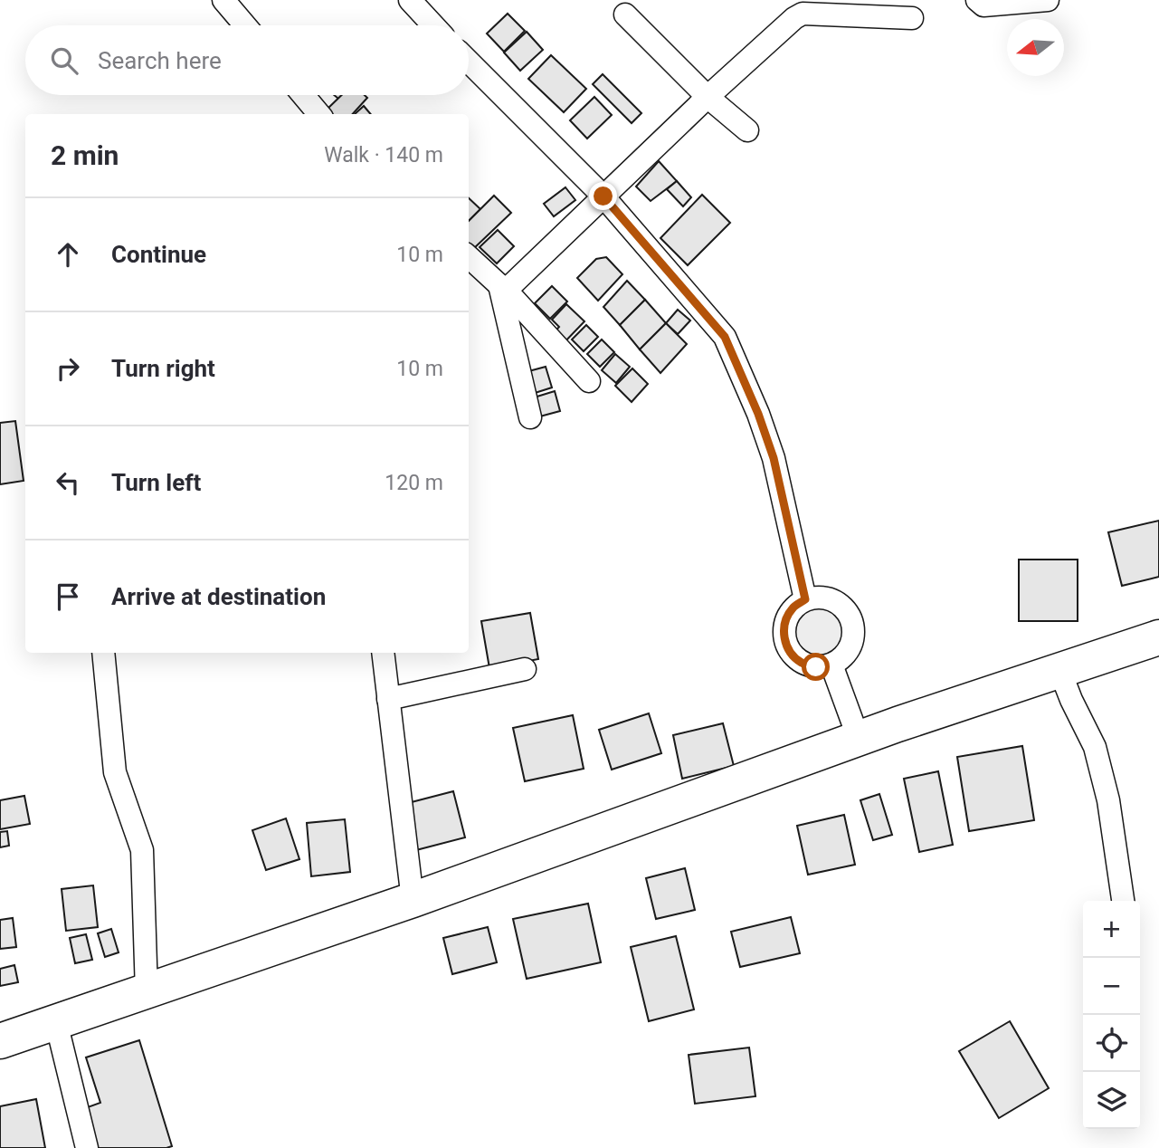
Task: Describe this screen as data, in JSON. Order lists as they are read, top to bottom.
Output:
{
  "north": "left",
  "page": {
    "search": "Search here",
    "heading": ["2 min", "Walk · 140 m"],
    "list": [
      ["Continue", "10 m"],
      ["Turn right", "10 m"],
      ["Turn left", "120 m"],
      "Arrive at destination"
    ],
    "map_buttons": ["+", "−"]
  }
}
